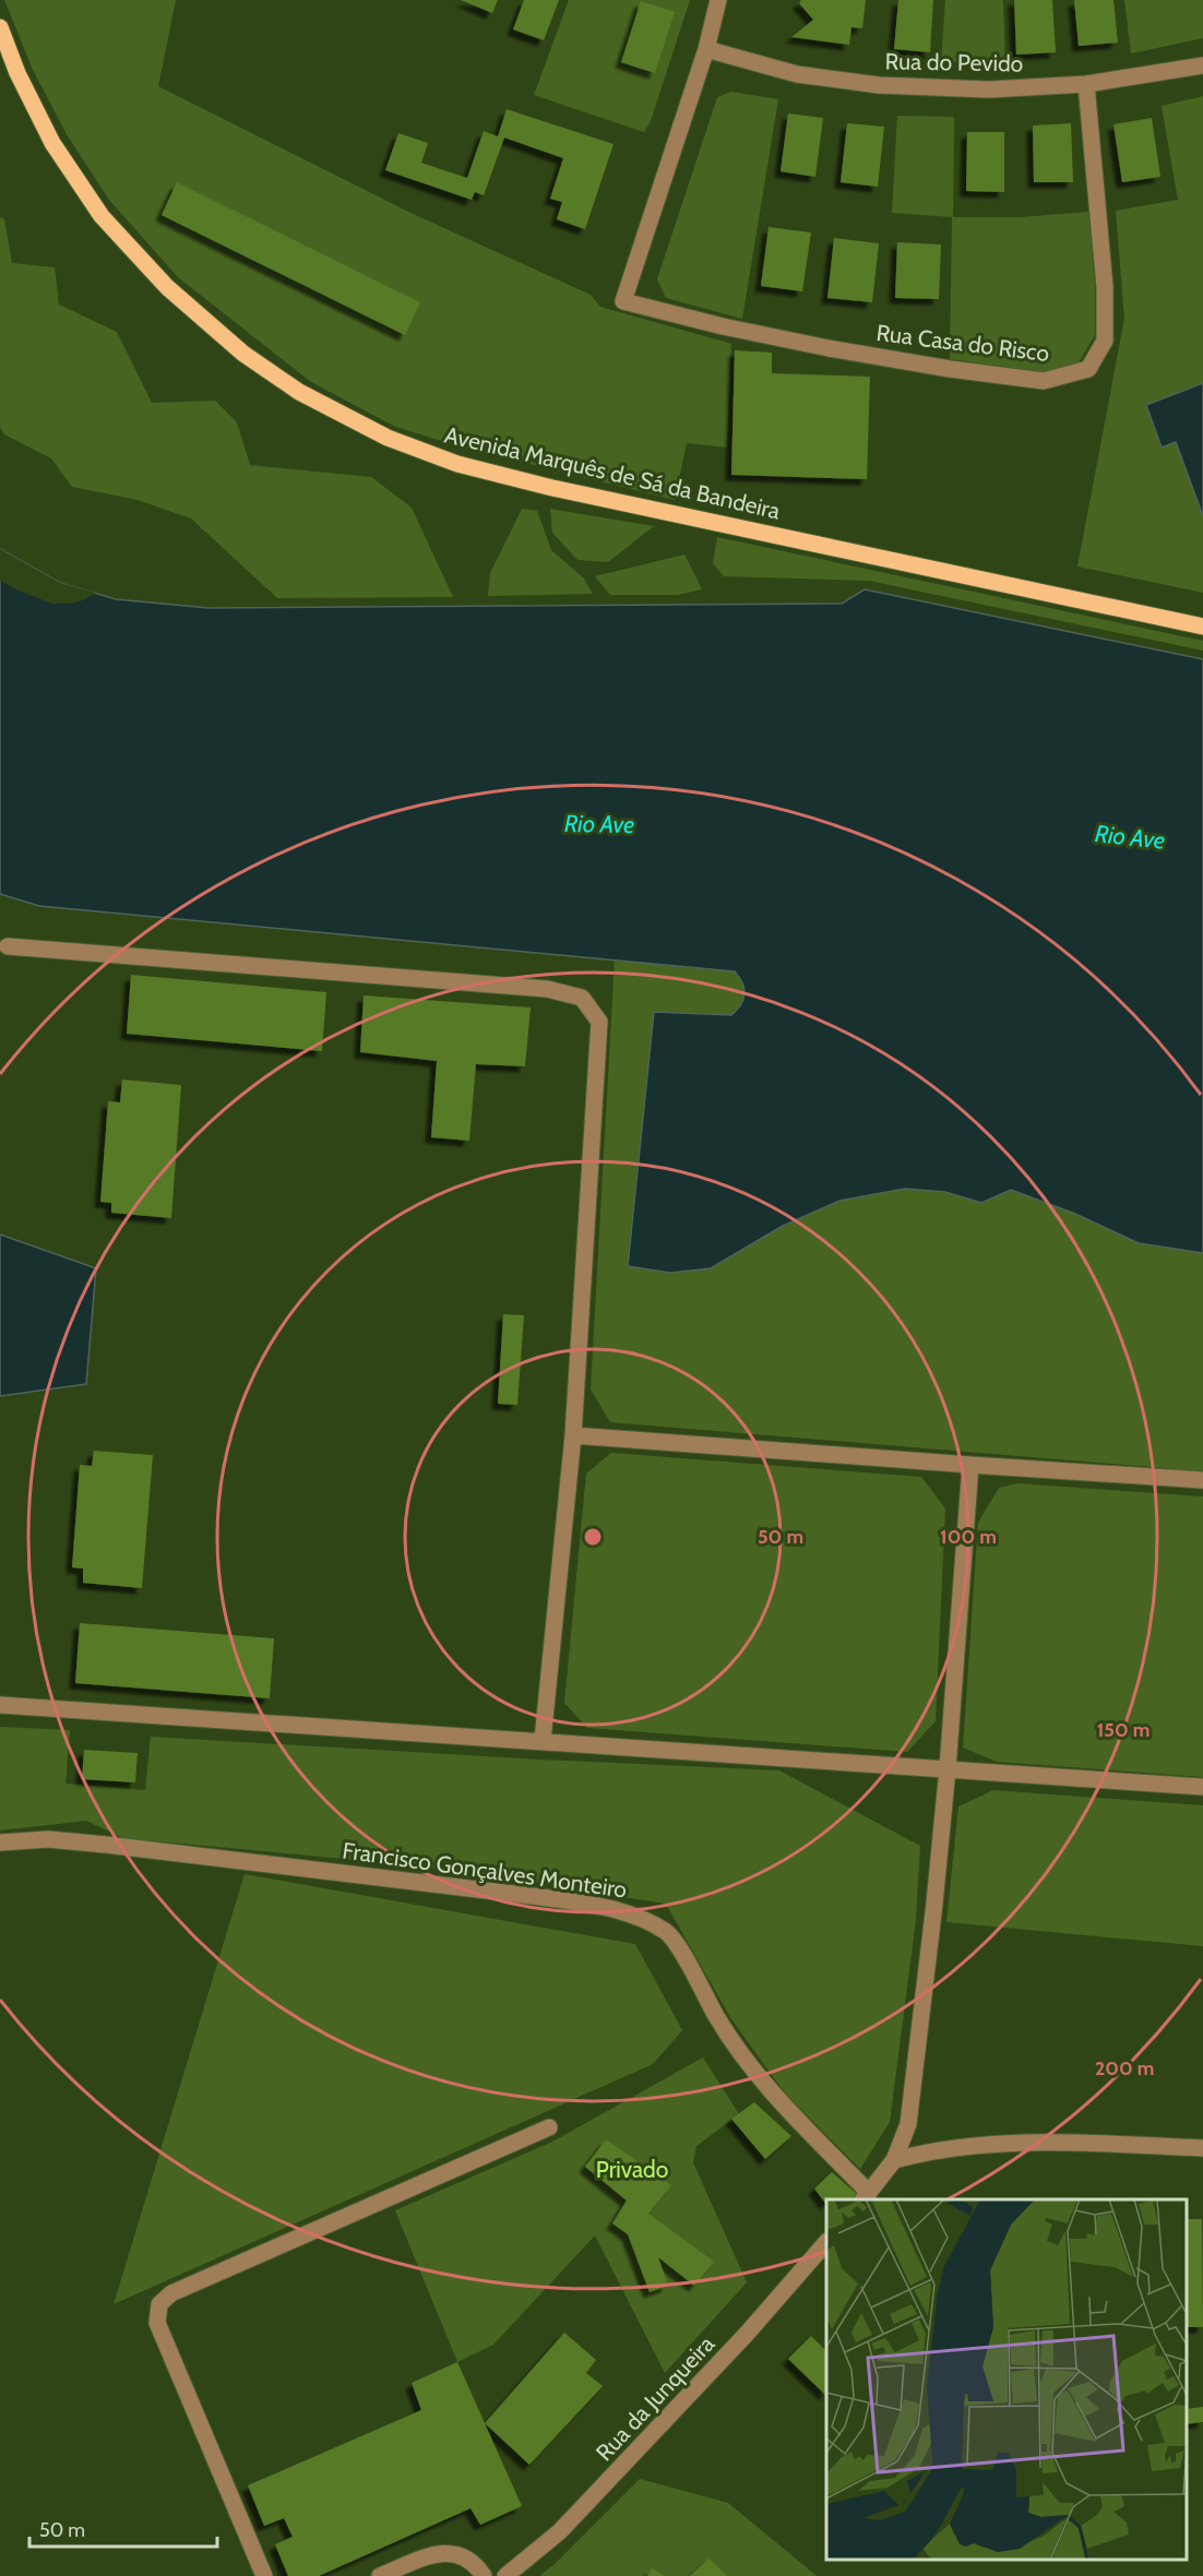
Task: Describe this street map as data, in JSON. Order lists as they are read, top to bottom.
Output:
{
  "streets": {
    "main road": ["Avenida Marquês de Sá da Bandeira"],
    "street": [
      "Rua do Pevido",
      "Rua Casa do Risco",
      "Francisco Gonçalves Monteiro",
      "Rua da Junqueira"
    ]
  },
  "crossings": [
    ["Rua do Pevido", "Rua Casa do Risco"]
  ],
  "water": ["Rio Ave"],
  "parks": ["Privado"],
  "scale_bar": "50 m",
  "rings": [
    "50 m",
    "100 m",
    "150 m",
    "200 m"
  ]
}
